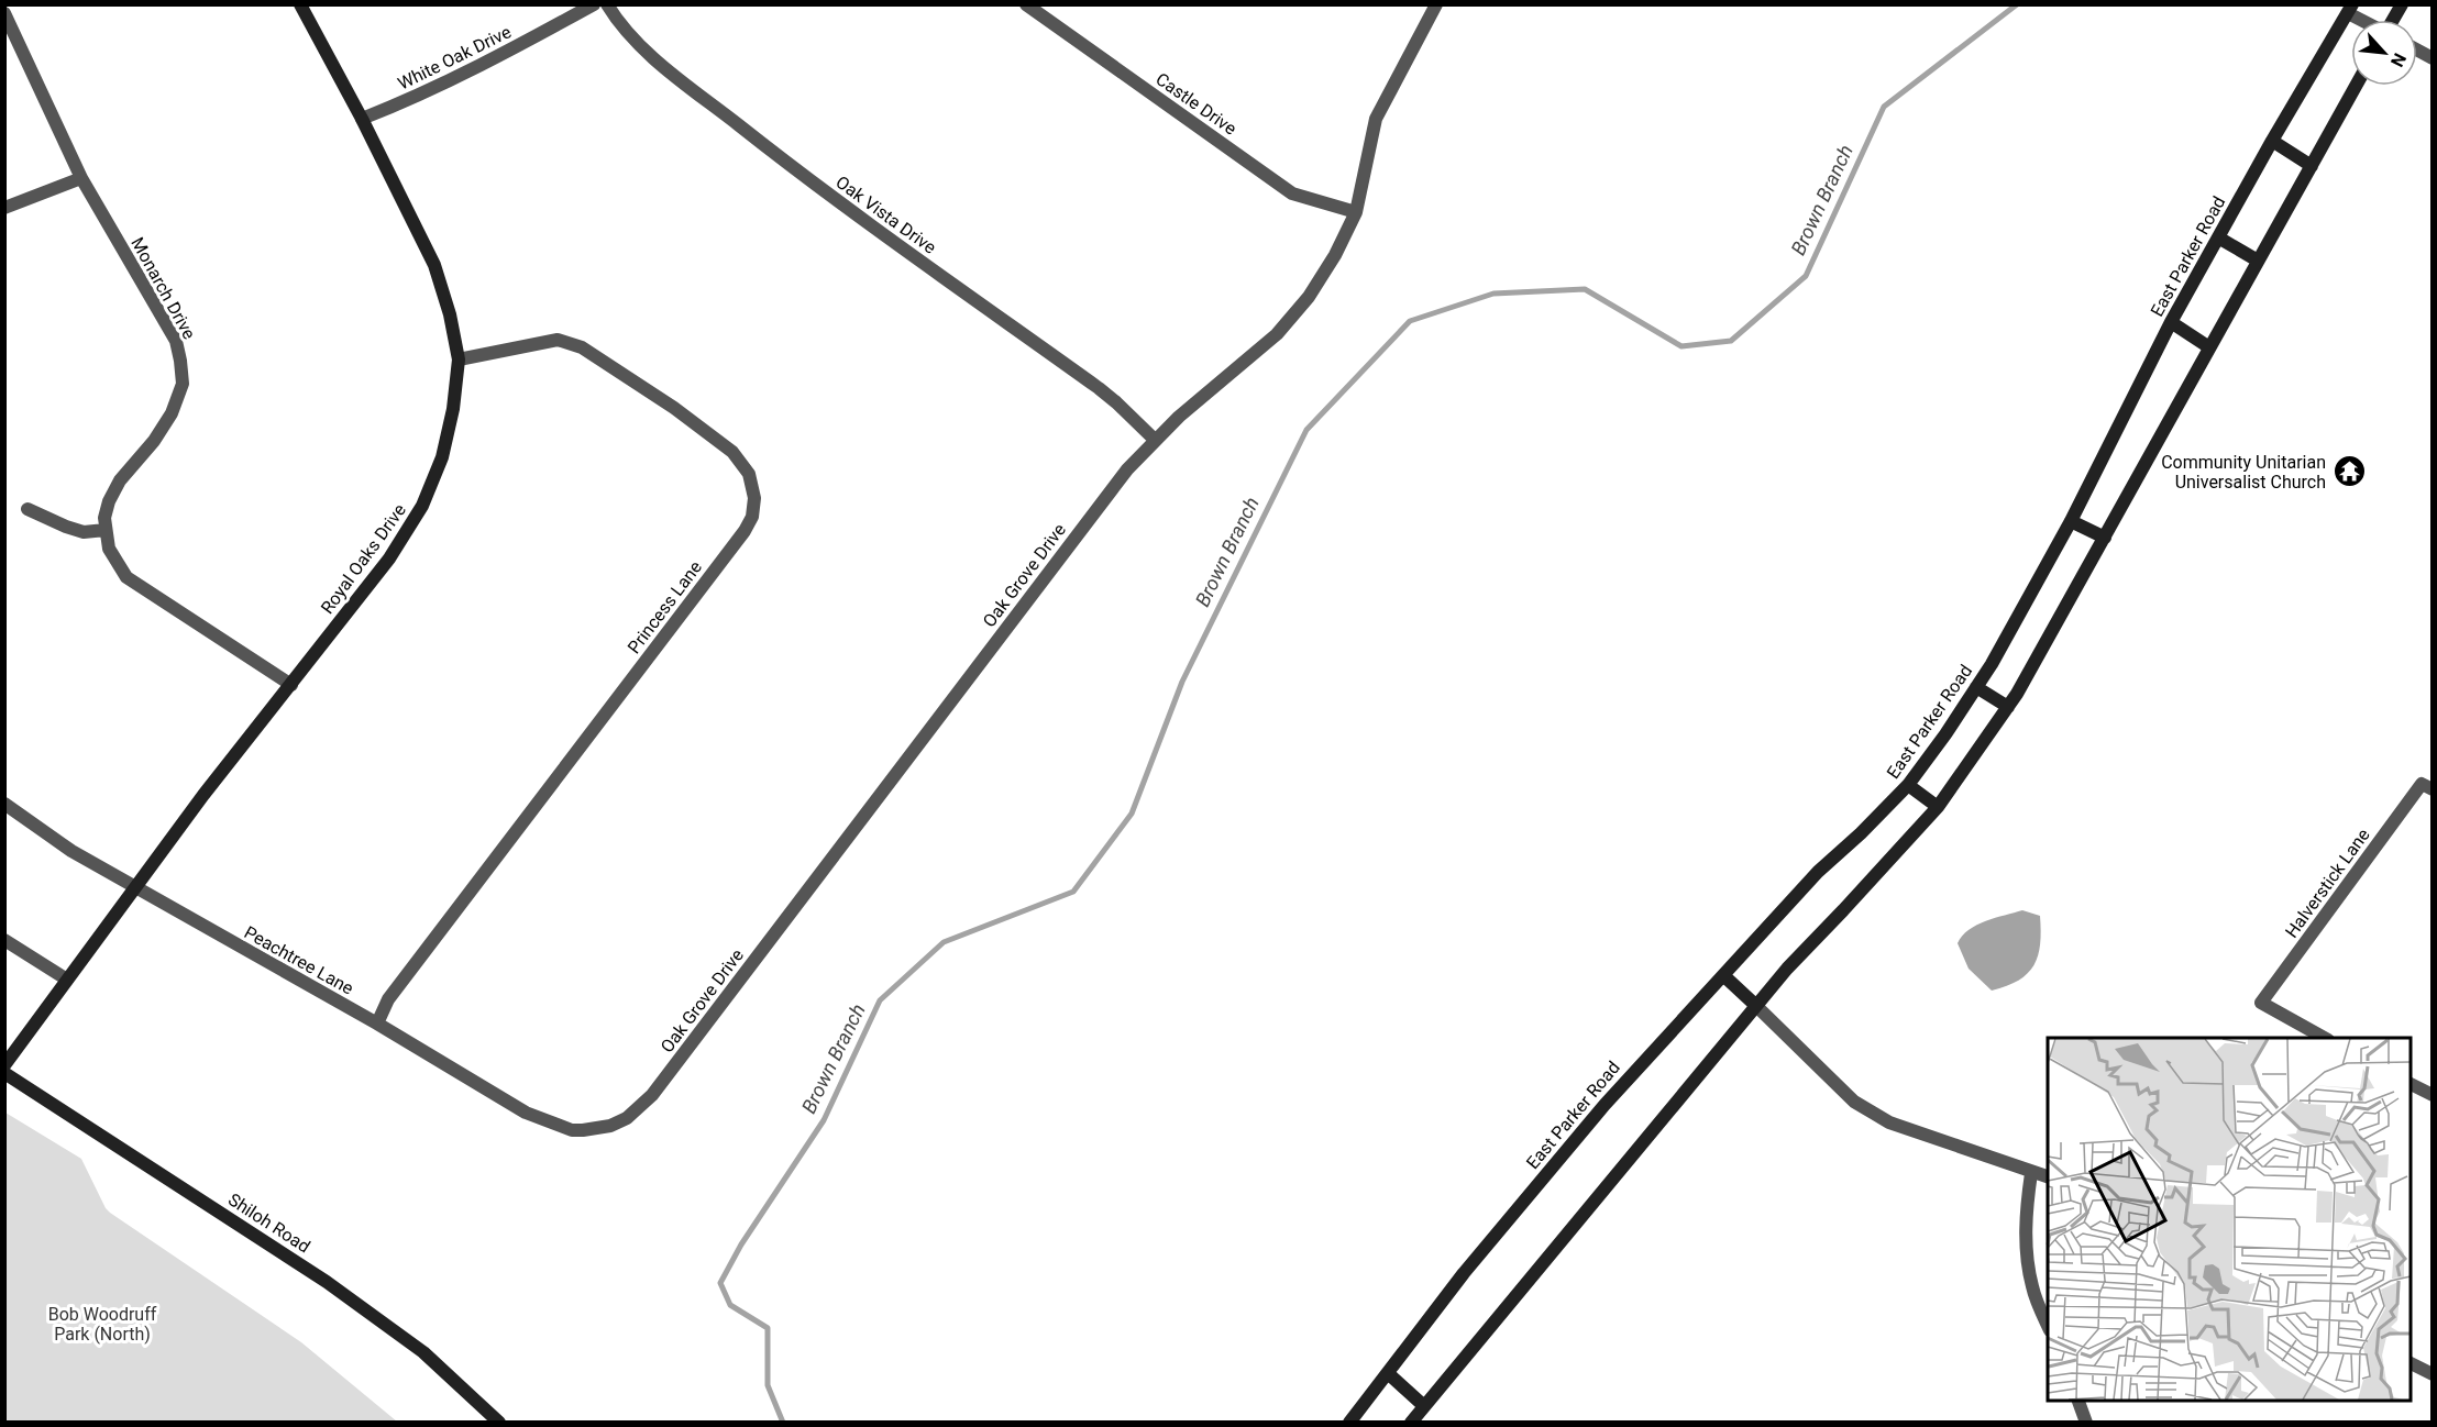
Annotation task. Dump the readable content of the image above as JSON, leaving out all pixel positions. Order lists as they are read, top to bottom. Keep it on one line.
{"streets":{"main road":["East Parker Road","Royal Oaks Drive","Shiloh Road"],"street":["White Oak Drive","Castle Drive","Oak Vista Drive","Monarch Drive","Oak Grove Drive","Princess Lane","Halverstick Lane","Peachtree Lane"]},"crossings":[["White Oak Drive","Royal Oaks Drive"],["Castle Drive","Oak Grove Drive"],["Oak Vista Drive","Oak Grove Drive"],["Royal Oaks Drive","Princess Lane"],["Royal Oaks Drive","Peachtree Lane"],["Oak Grove Drive","Peachtree Lane"],["Princess Lane","Peachtree Lane"]],"water":["Brown Branch"],"parks":["Bob Woodruff Park (North)"],"places":{"temple":["Community Unitarian Universalist Church"]},"north":"bottom right"}
